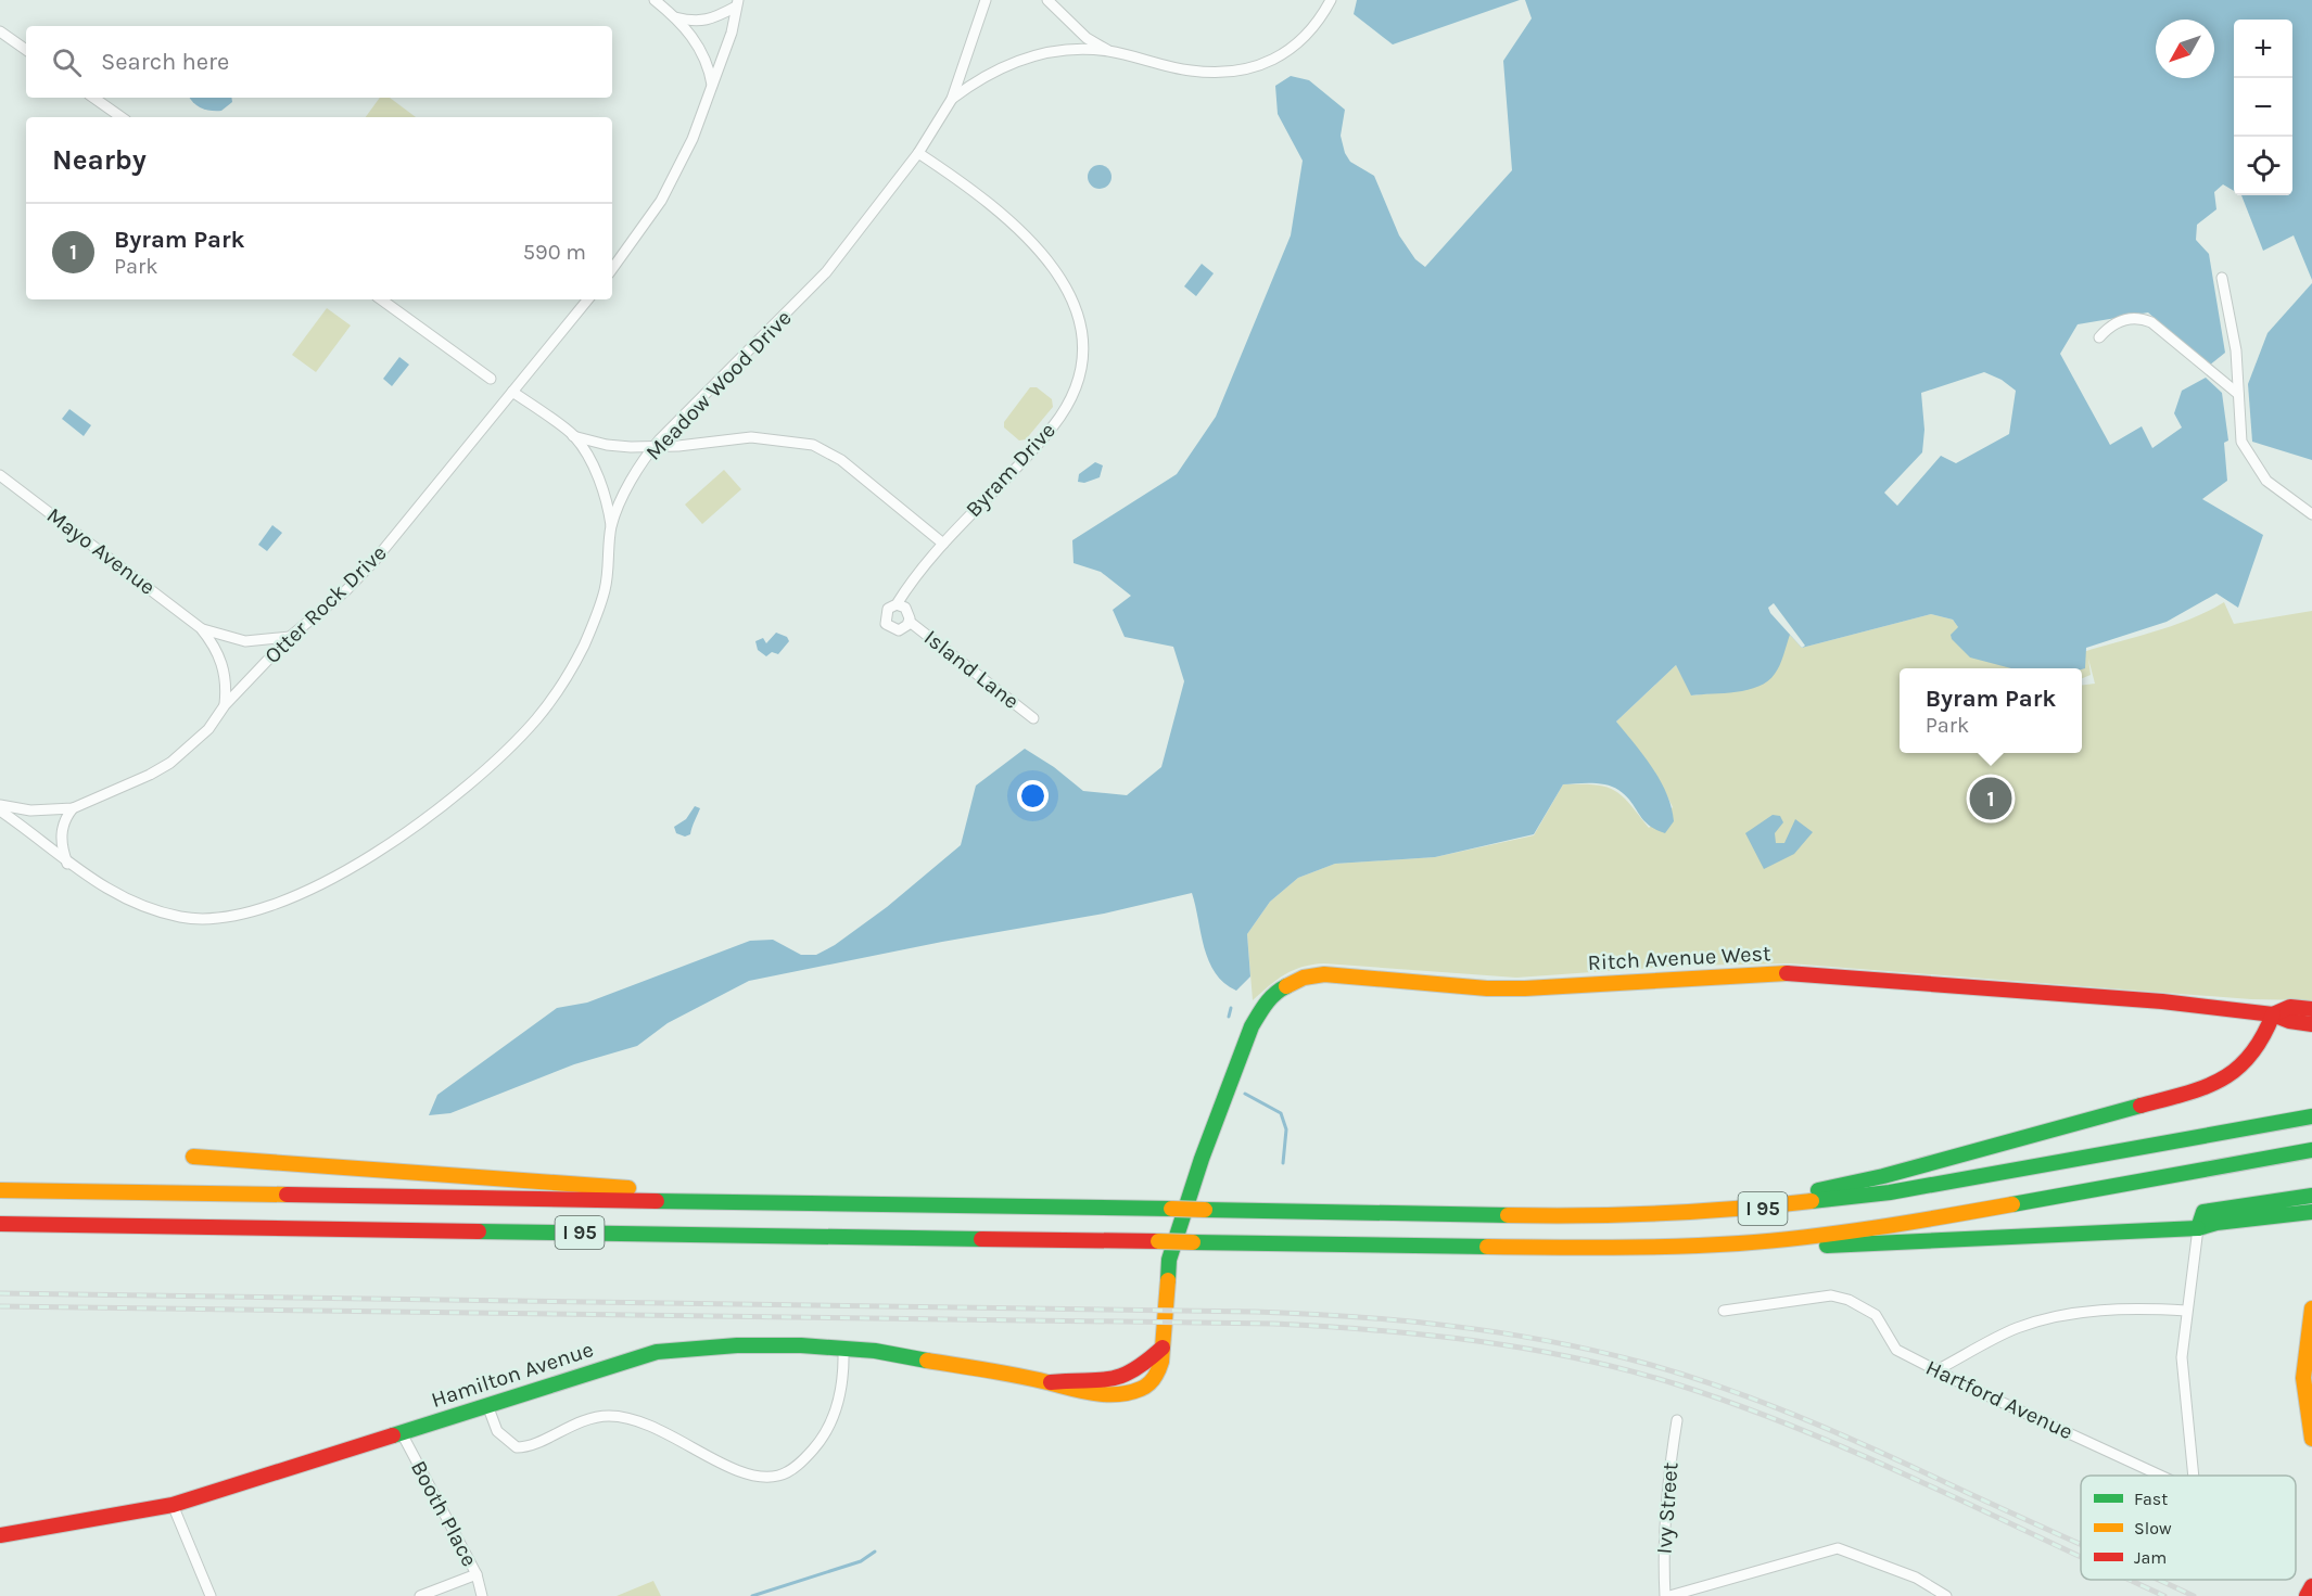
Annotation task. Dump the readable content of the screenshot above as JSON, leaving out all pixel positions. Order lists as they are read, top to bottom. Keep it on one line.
{"streets":{"main road":["Ritch Avenue West","I 95","Hamilton Avenue"],"street":["Meadow Wood Drive","Byram Drive","Mayo Avenue","Otter Rock Drive","Island Lane","Hartford Avenue","Ivy Street","Booth Place"]},"crossings":[["Meadow Wood Drive","Byram Drive"],["Byram Drive","Island Lane"],["Mayo Avenue","Otter Rock Drive"],["Ritch Avenue West","Hamilton Avenue"],["Hamilton Avenue","Booth Place"]],"legend":["Fast","Slow","Jam"],"north":"bottom left","page":{"map_buttons":["+","−"],"search":"Search here","heading":"Nearby","list":[{"mark":"1","name":"Byram Park","note":"Park","value":"590 m"}],"popup":["Byram Park","Park"],"pins":"1"}}
